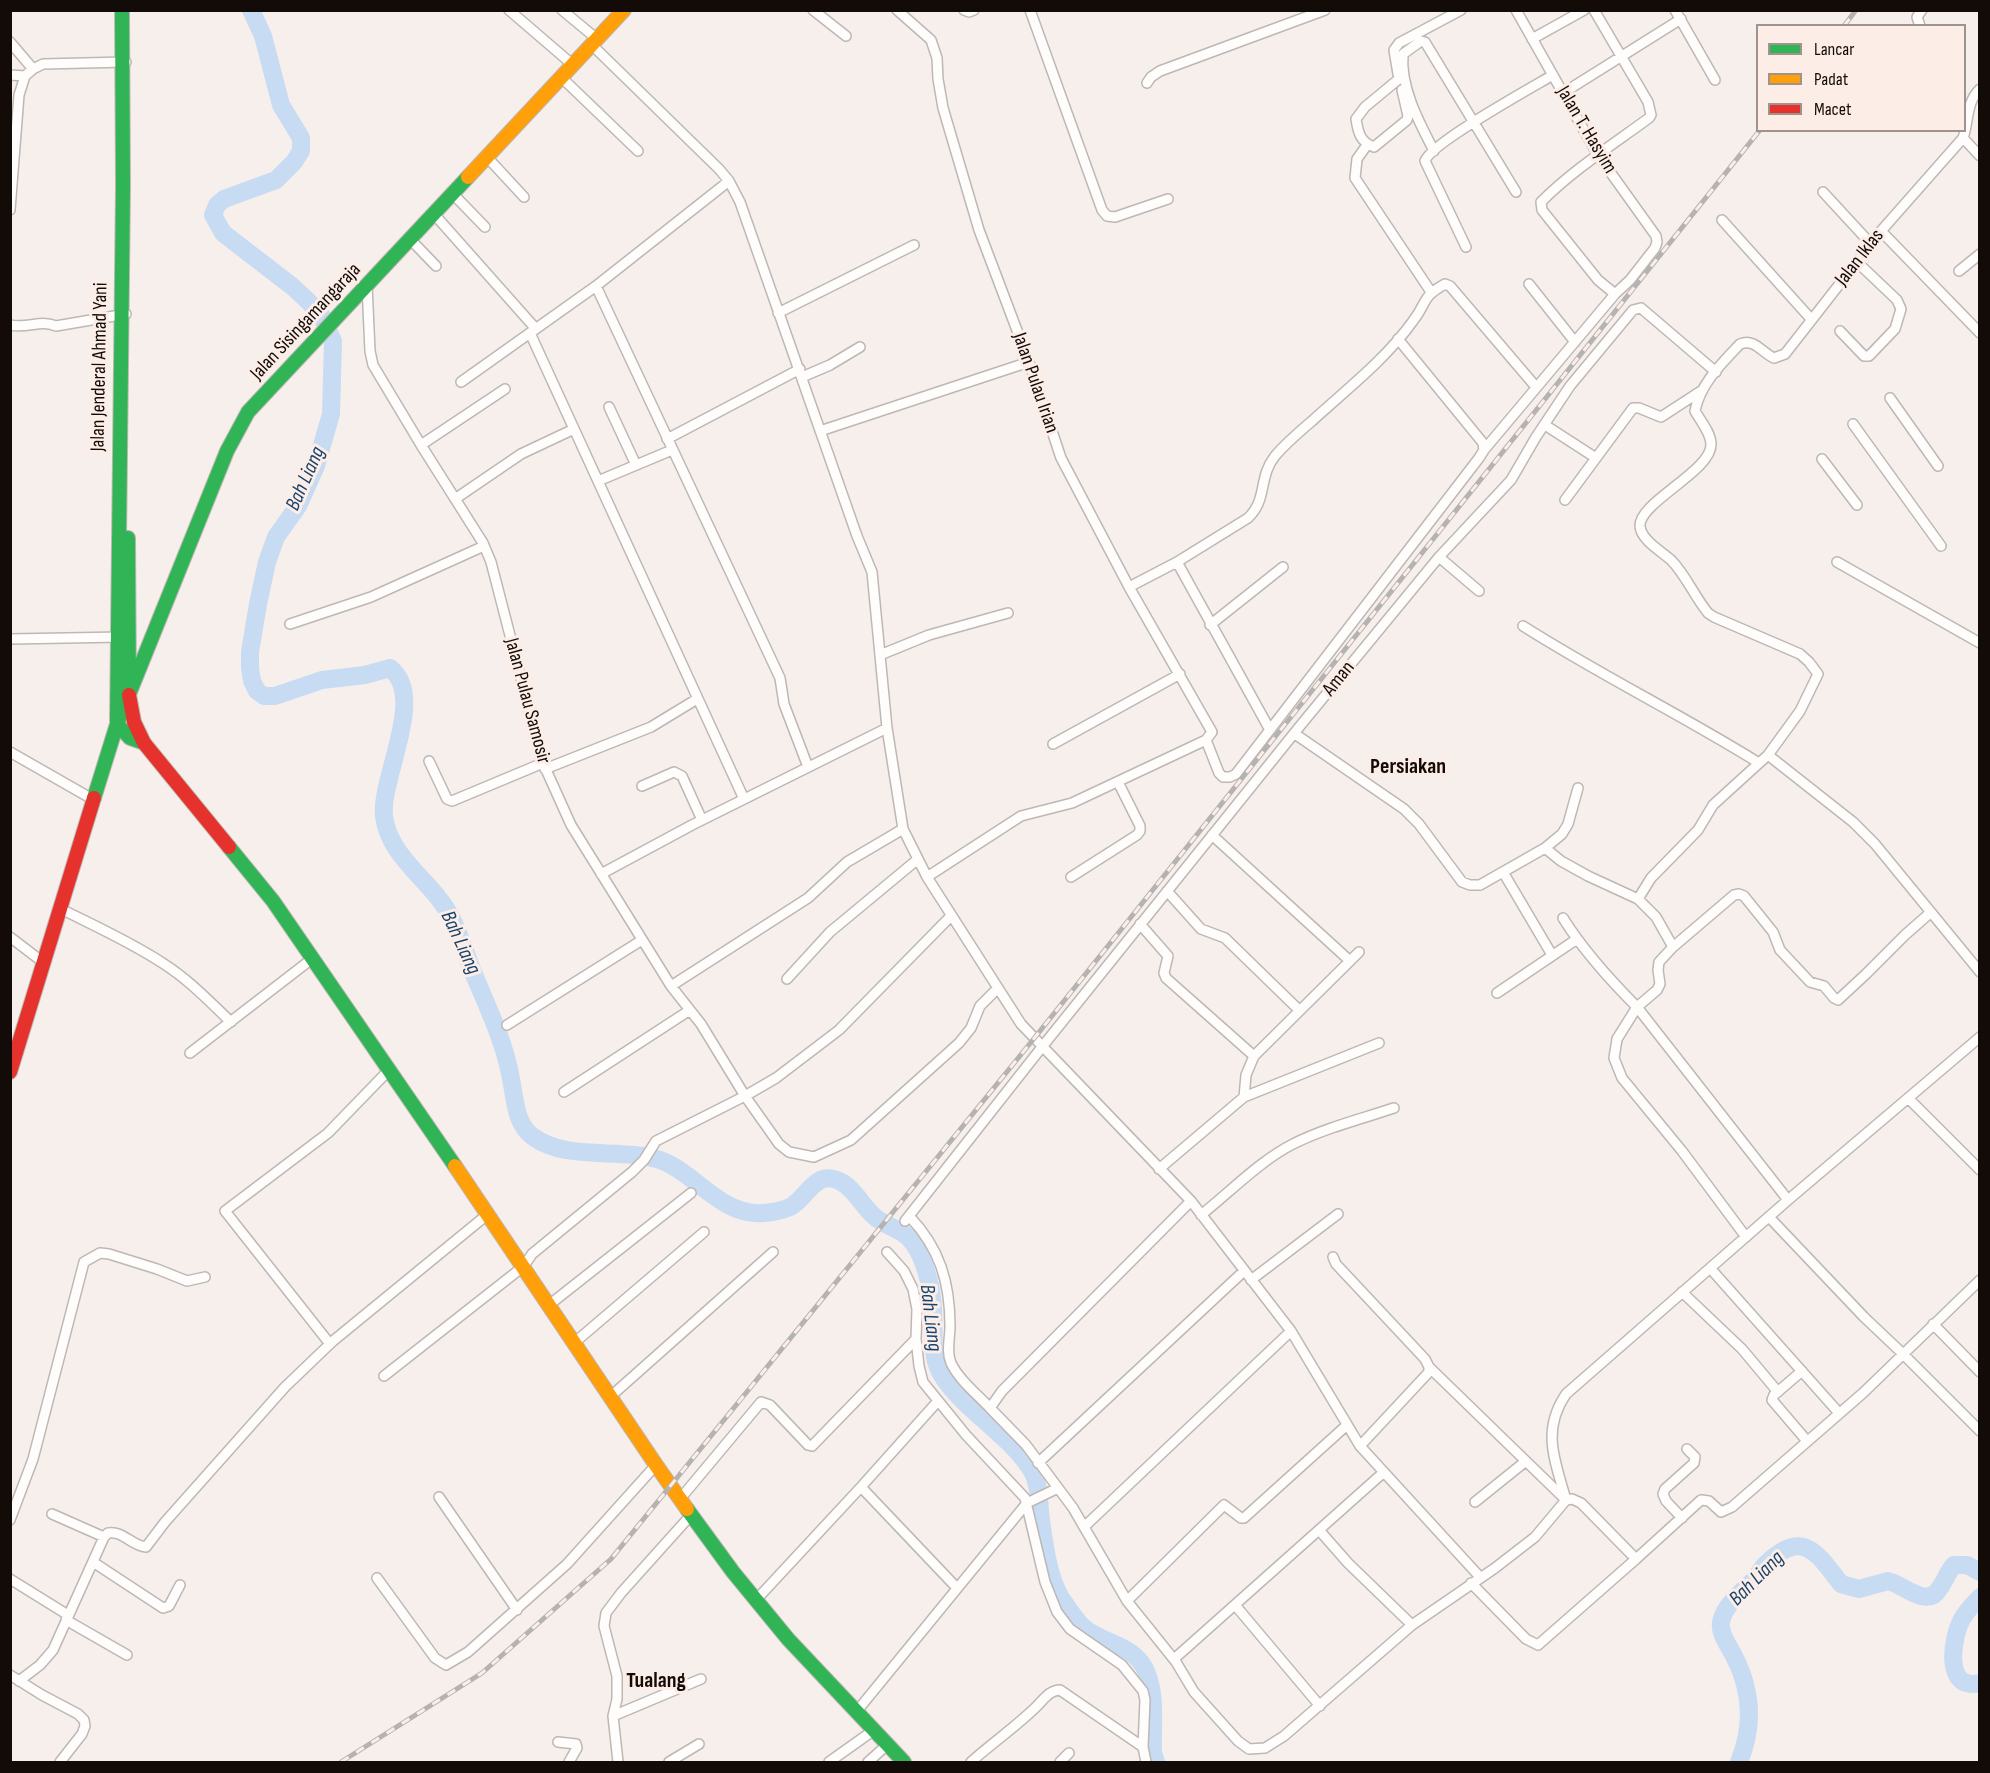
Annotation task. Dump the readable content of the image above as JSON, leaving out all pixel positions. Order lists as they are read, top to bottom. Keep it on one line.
{"streets":{"main road":["Jalan Sisingamangaraja","Jalan Jenderal Ahmad Yani"],"street":["Jalan T. Hasyim","Jalan Iklas","Jalan Pulau Irian","Aman","Jalan Pulau Samosir"]},"crossings":[["Jalan Iklas","Aman"],["Jalan Sisingamangaraja","Jalan Jenderal Ahmad Yani"],["Jalan Sisingamangaraja","Jalan Pulau Samosir"]],"districts":["Persiakan","Tualang"],"water":["Bah Liang"],"legend":["Lancar","Padat","Macet"]}
